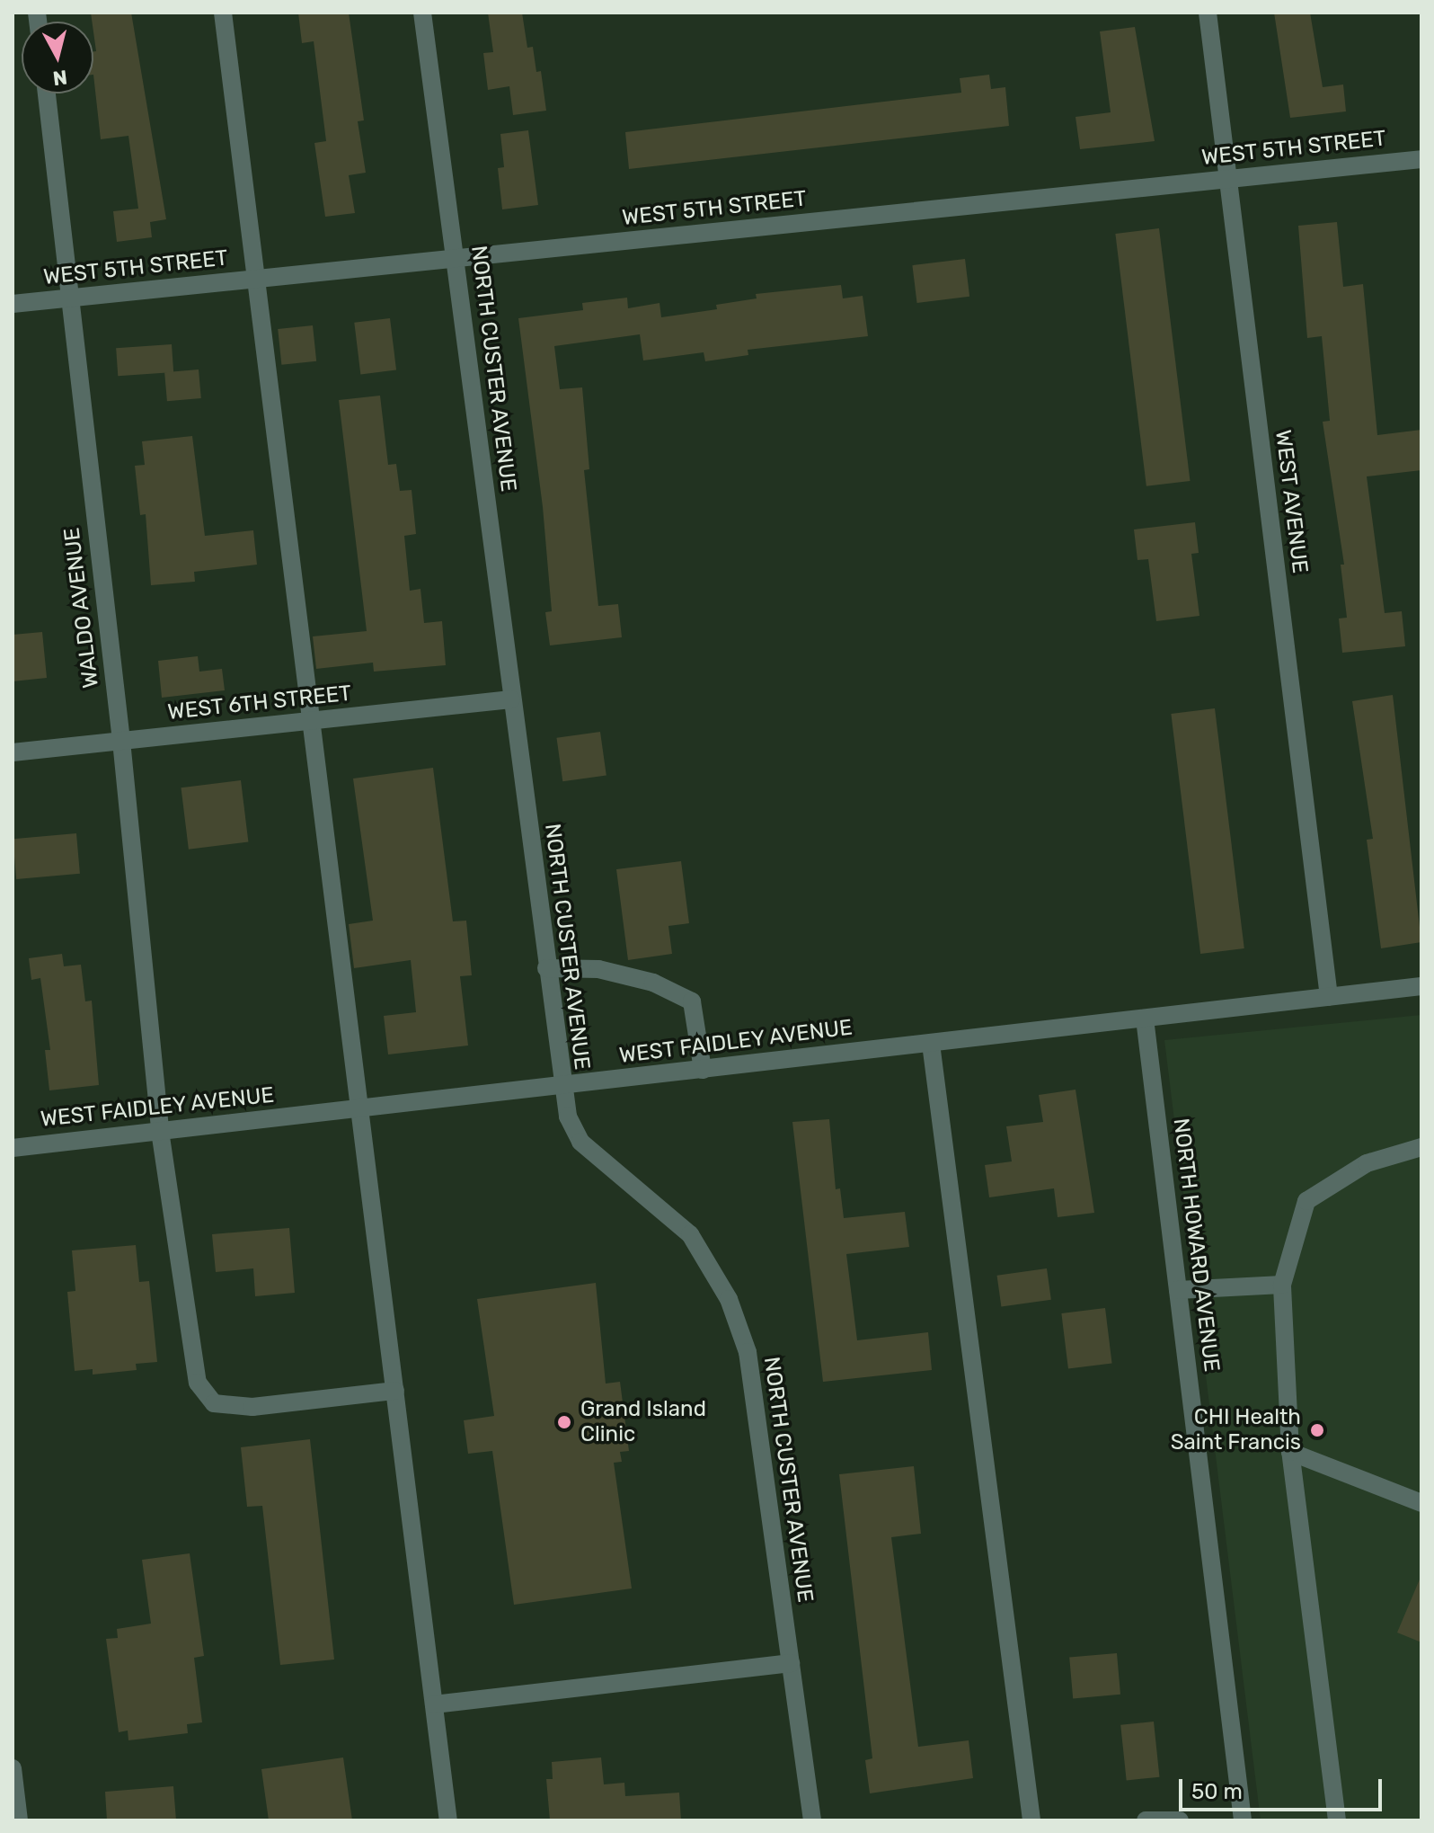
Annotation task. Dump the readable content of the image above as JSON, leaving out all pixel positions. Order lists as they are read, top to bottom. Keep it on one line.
{"streets":{"street":["WEST 5TH STREET","NORTH CUSTER AVENUE","WEST AVENUE","WALDO AVENUE","WEST 6TH STREET","WEST FAIDLEY AVENUE","NORTH HOWARD AVENUE"]},"crossings":[["WEST 5TH STREET","NORTH CUSTER AVENUE"],["WEST 5TH STREET","WEST AVENUE"],["WEST 5TH STREET","WALDO AVENUE"],["NORTH CUSTER AVENUE","WEST 6TH STREET"],["NORTH CUSTER AVENUE","WEST FAIDLEY AVENUE"],["WEST AVENUE","WEST FAIDLEY AVENUE"],["WALDO AVENUE","WEST 6TH STREET"],["WALDO AVENUE","WEST FAIDLEY AVENUE"],["WEST FAIDLEY AVENUE","NORTH HOWARD AVENUE"]],"places":["Grand Island Clinic","CHI Health Saint Francis"],"scale_bar":"50 m","north":"bottom"}
